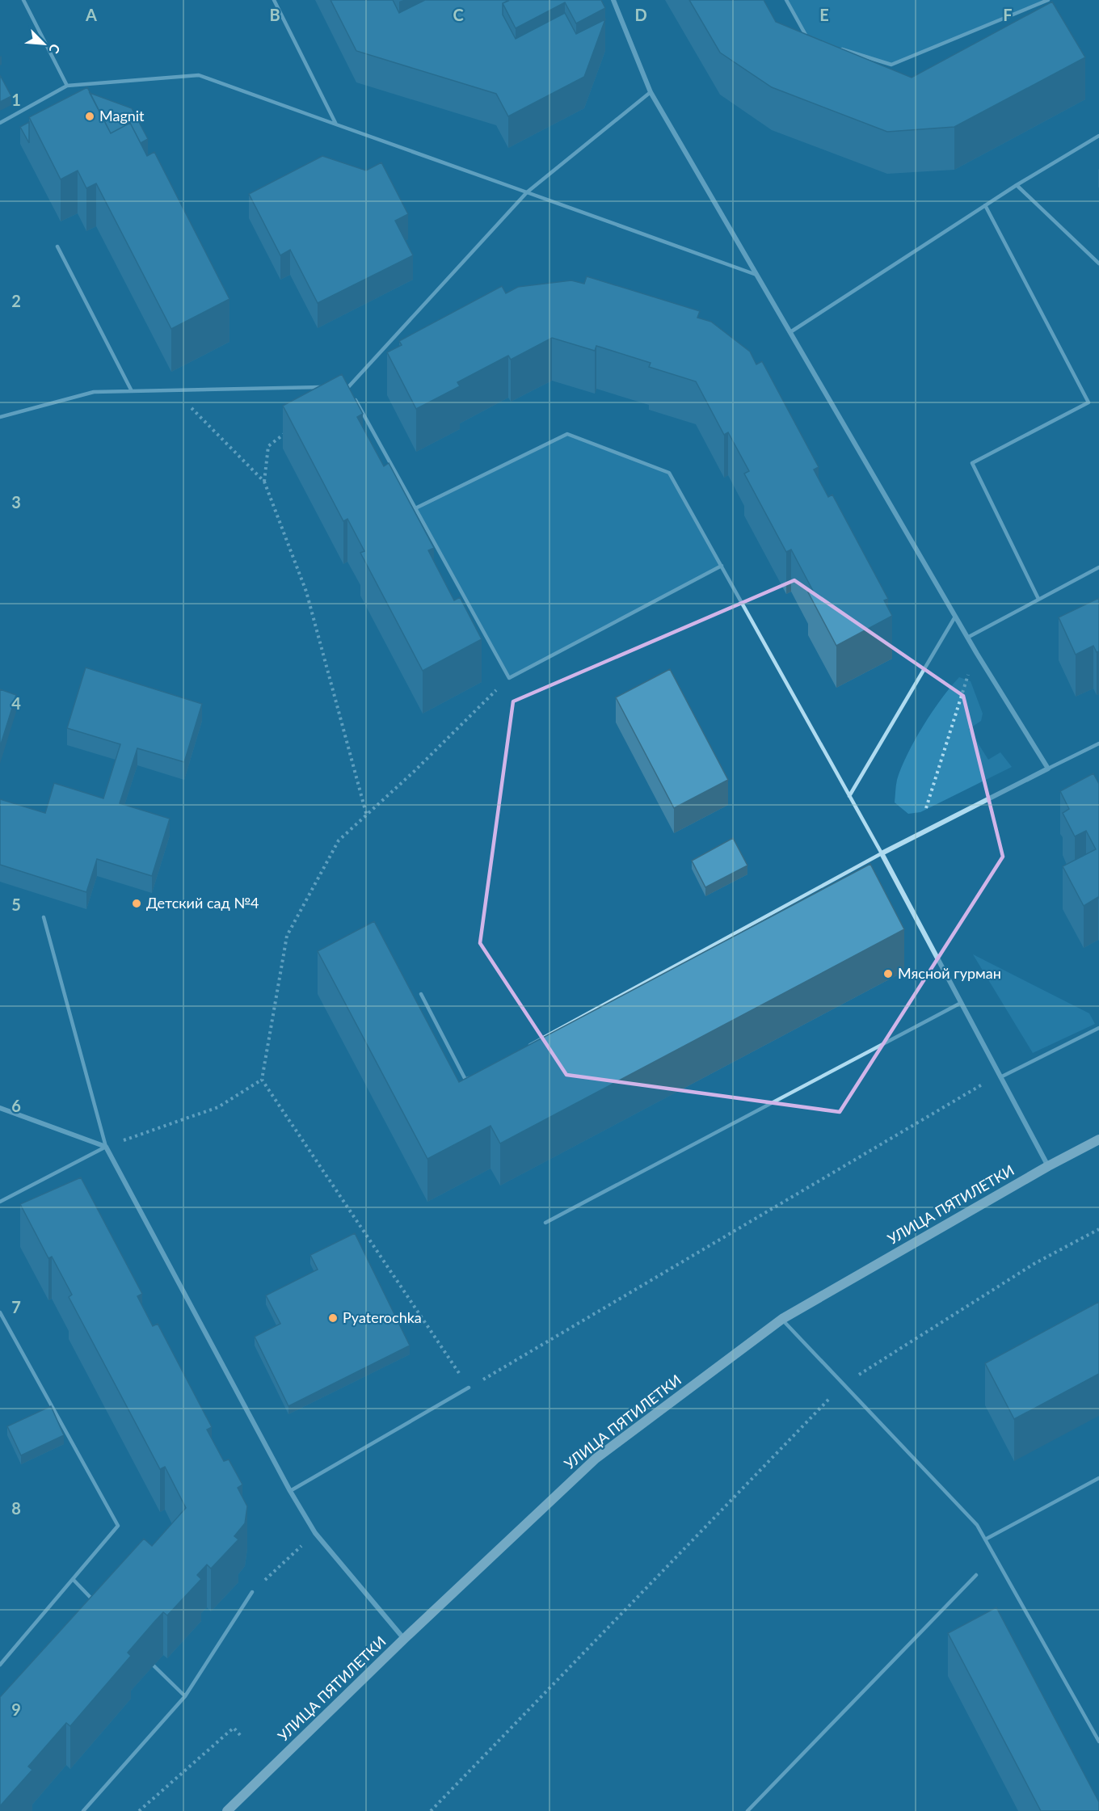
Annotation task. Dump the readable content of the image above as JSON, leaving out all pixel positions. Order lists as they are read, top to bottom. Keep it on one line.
{"streets":{"main road":["УЛИЦА ПЯТИЛЕТКИ"]},"places":["Magnit","Детский сад №4","Мясной гурман","Pyaterochka"],"north":"bottom right","grid":{"columns":["A","B","C","D","E","F"],"rows":["1","2","3","4","5","6","7","8","9"]}}
